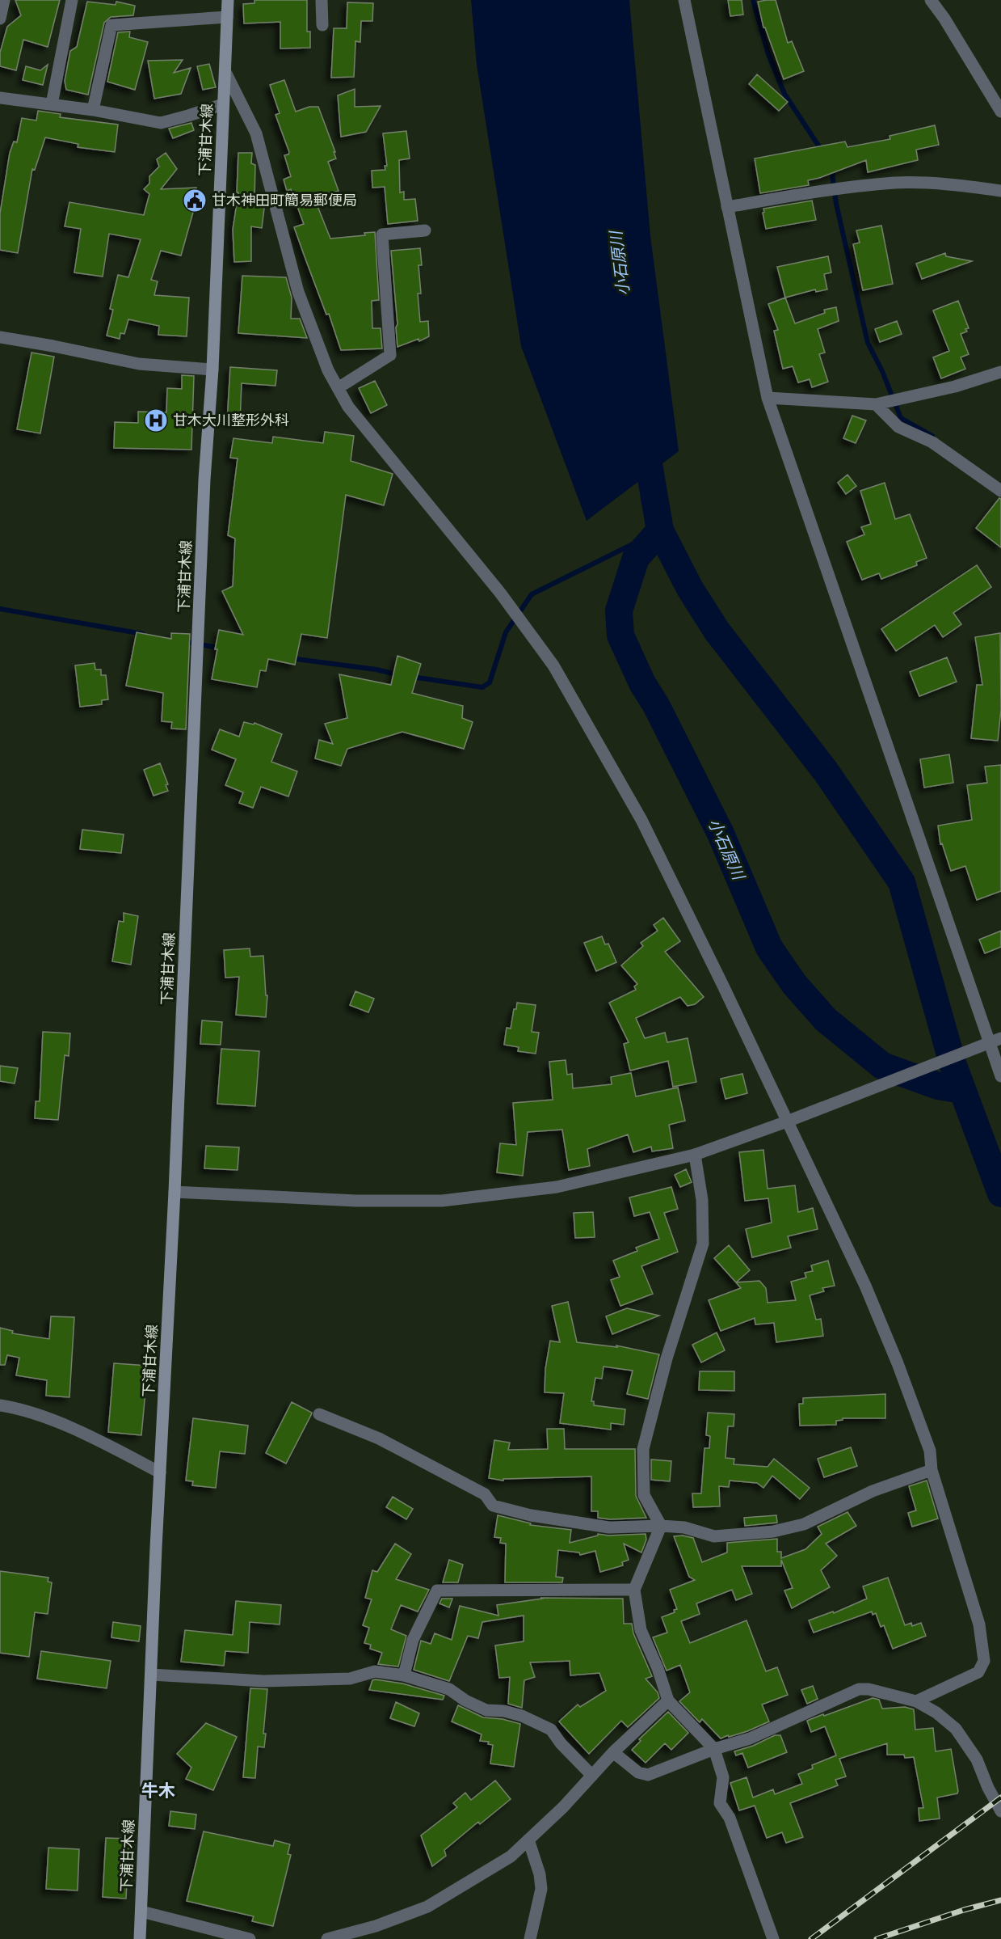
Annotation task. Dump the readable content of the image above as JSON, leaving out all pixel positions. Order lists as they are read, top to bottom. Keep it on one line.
{"streets":{"main road":["下浦甘木線"]},"districts":["牛木"],"water":["小石原川"],"places":{"public building":["甘木神田町簡易郵便局"],"hospital":["甘木大川整形外科"]}}
